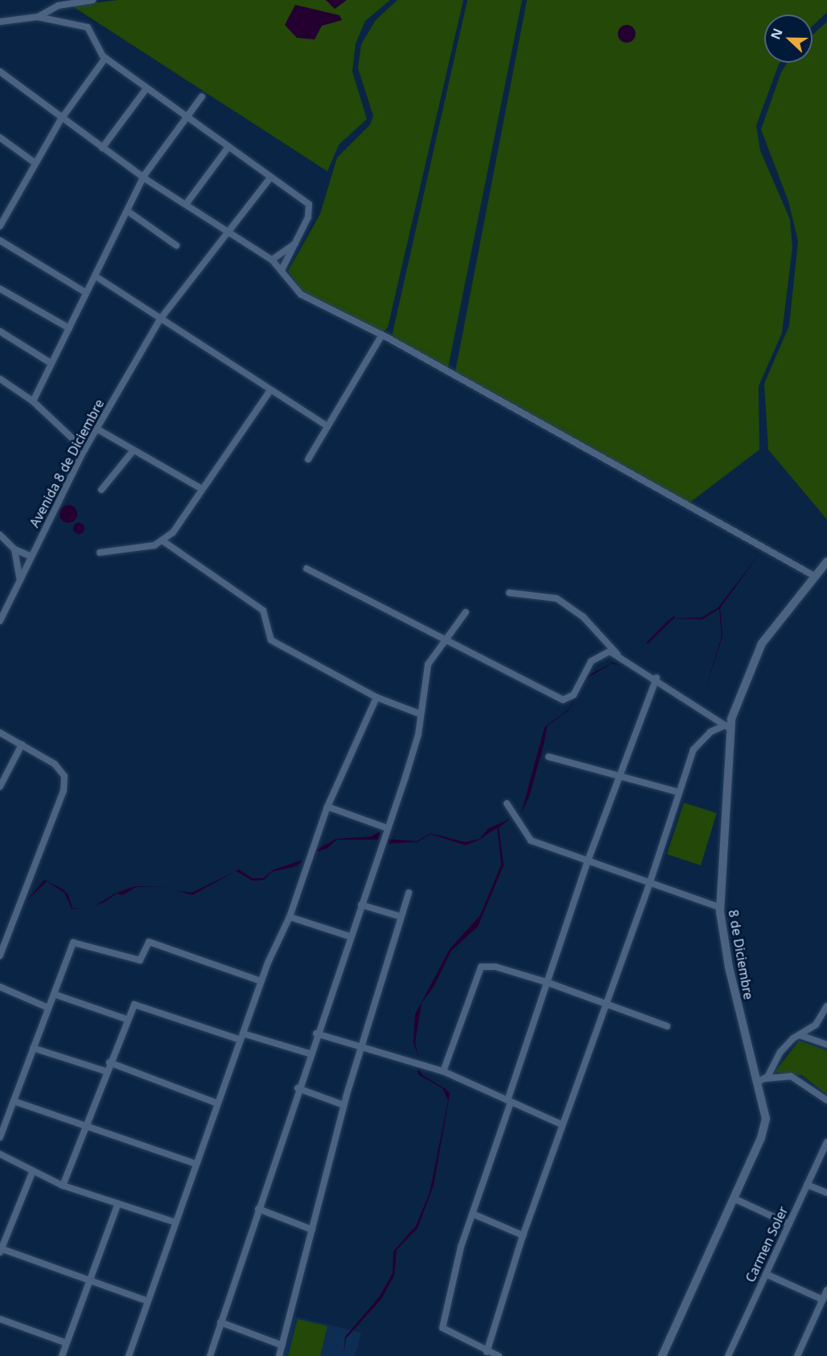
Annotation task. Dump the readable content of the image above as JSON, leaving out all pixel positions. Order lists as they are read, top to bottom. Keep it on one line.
{"streets":{"street":["Avenida 8 de Diciembre","8 de Diciembre","Carmen Soler"]},"north":"left"}
